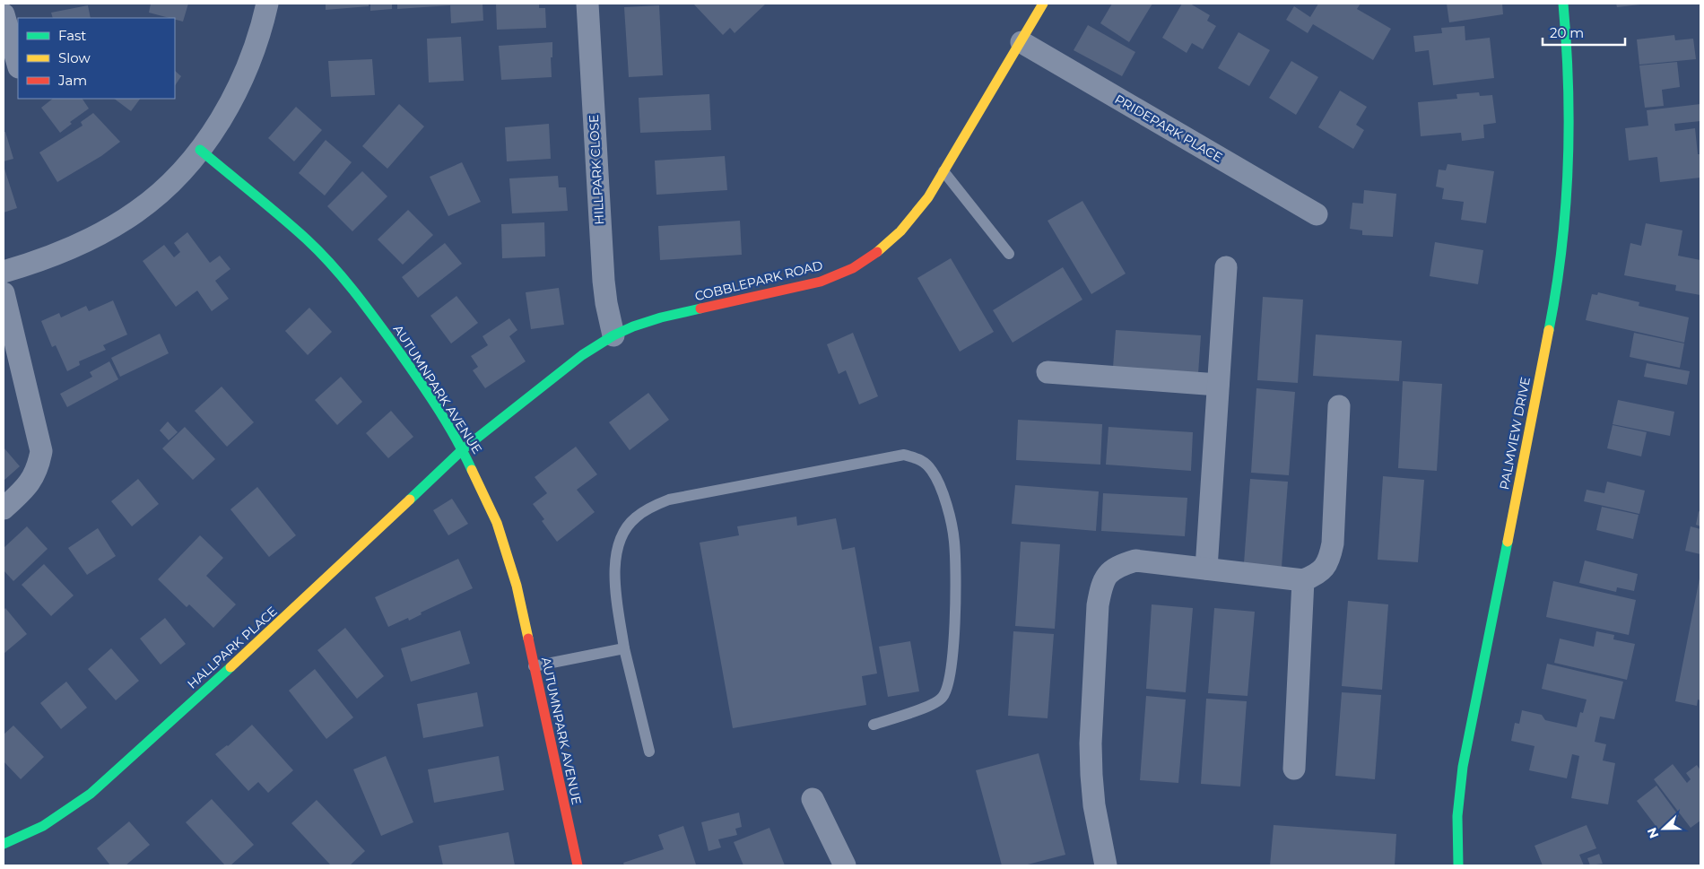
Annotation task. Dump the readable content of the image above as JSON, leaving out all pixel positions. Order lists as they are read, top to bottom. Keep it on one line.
{"streets":{"street":["PRIDEPARK PLACE","HILLPARK CLOSE","COBBLEPARK ROAD","AUTUMNPARK AVENUE","PALMVIEW DRIVE","HALLPARK PLACE"]},"crossings":[["PRIDEPARK PLACE","COBBLEPARK ROAD"],["HILLPARK CLOSE","COBBLEPARK ROAD"],["COBBLEPARK ROAD","AUTUMNPARK AVENUE"],["COBBLEPARK ROAD","HALLPARK PLACE"],["AUTUMNPARK AVENUE","HALLPARK PLACE"]],"legend":["Fast","Slow","Jam"],"scale_bar":"20 m","north":"left"}
